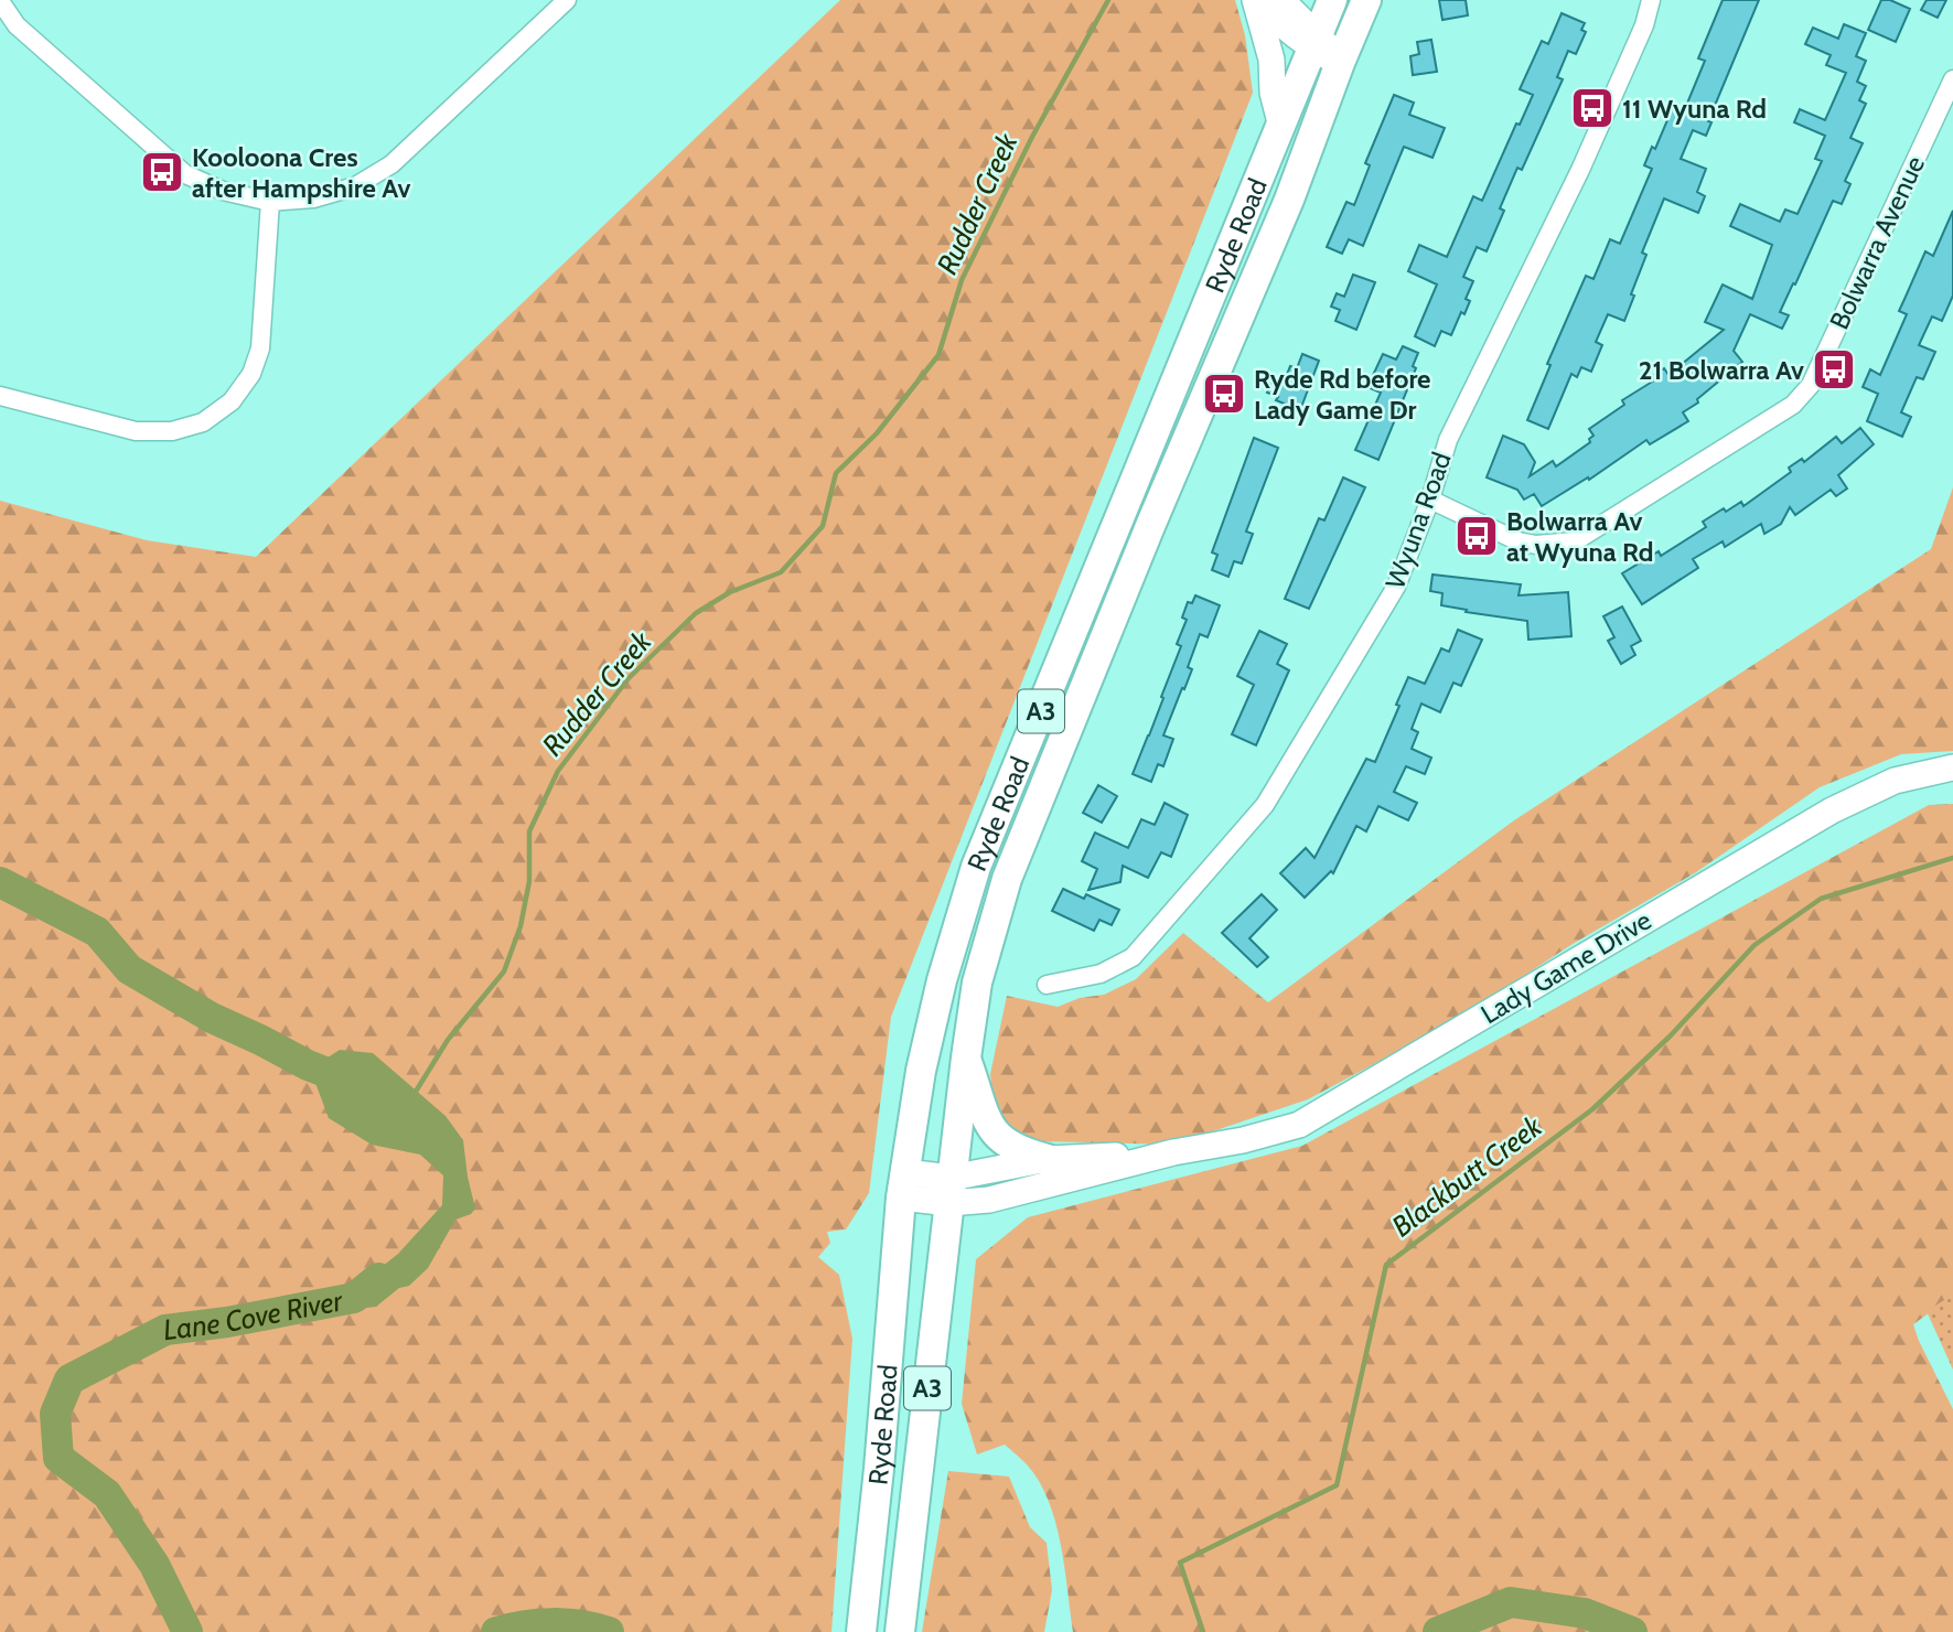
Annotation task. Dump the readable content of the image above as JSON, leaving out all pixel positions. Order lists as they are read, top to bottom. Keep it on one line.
{"streets":{"highway":["Ryde Road","A3"],"main road":["Lady Game Drive"],"street":["Bolwarra Avenue","Wyuna Road"]},"crossings":[["Ryde Road","Lady Game Drive"],["Bolwarra Avenue","Wyuna Road"]],"water":["Rudder Creek","Blackbutt Creek","Lane Cove River"],"places":{"bus stop":["11 Wyuna Rd","Kooloona Cres after Hampshire Av","21 Bolwarra Av","Ryde Rd before Lady Game Dr","Bolwarra Av at Wyuna Rd"]}}
